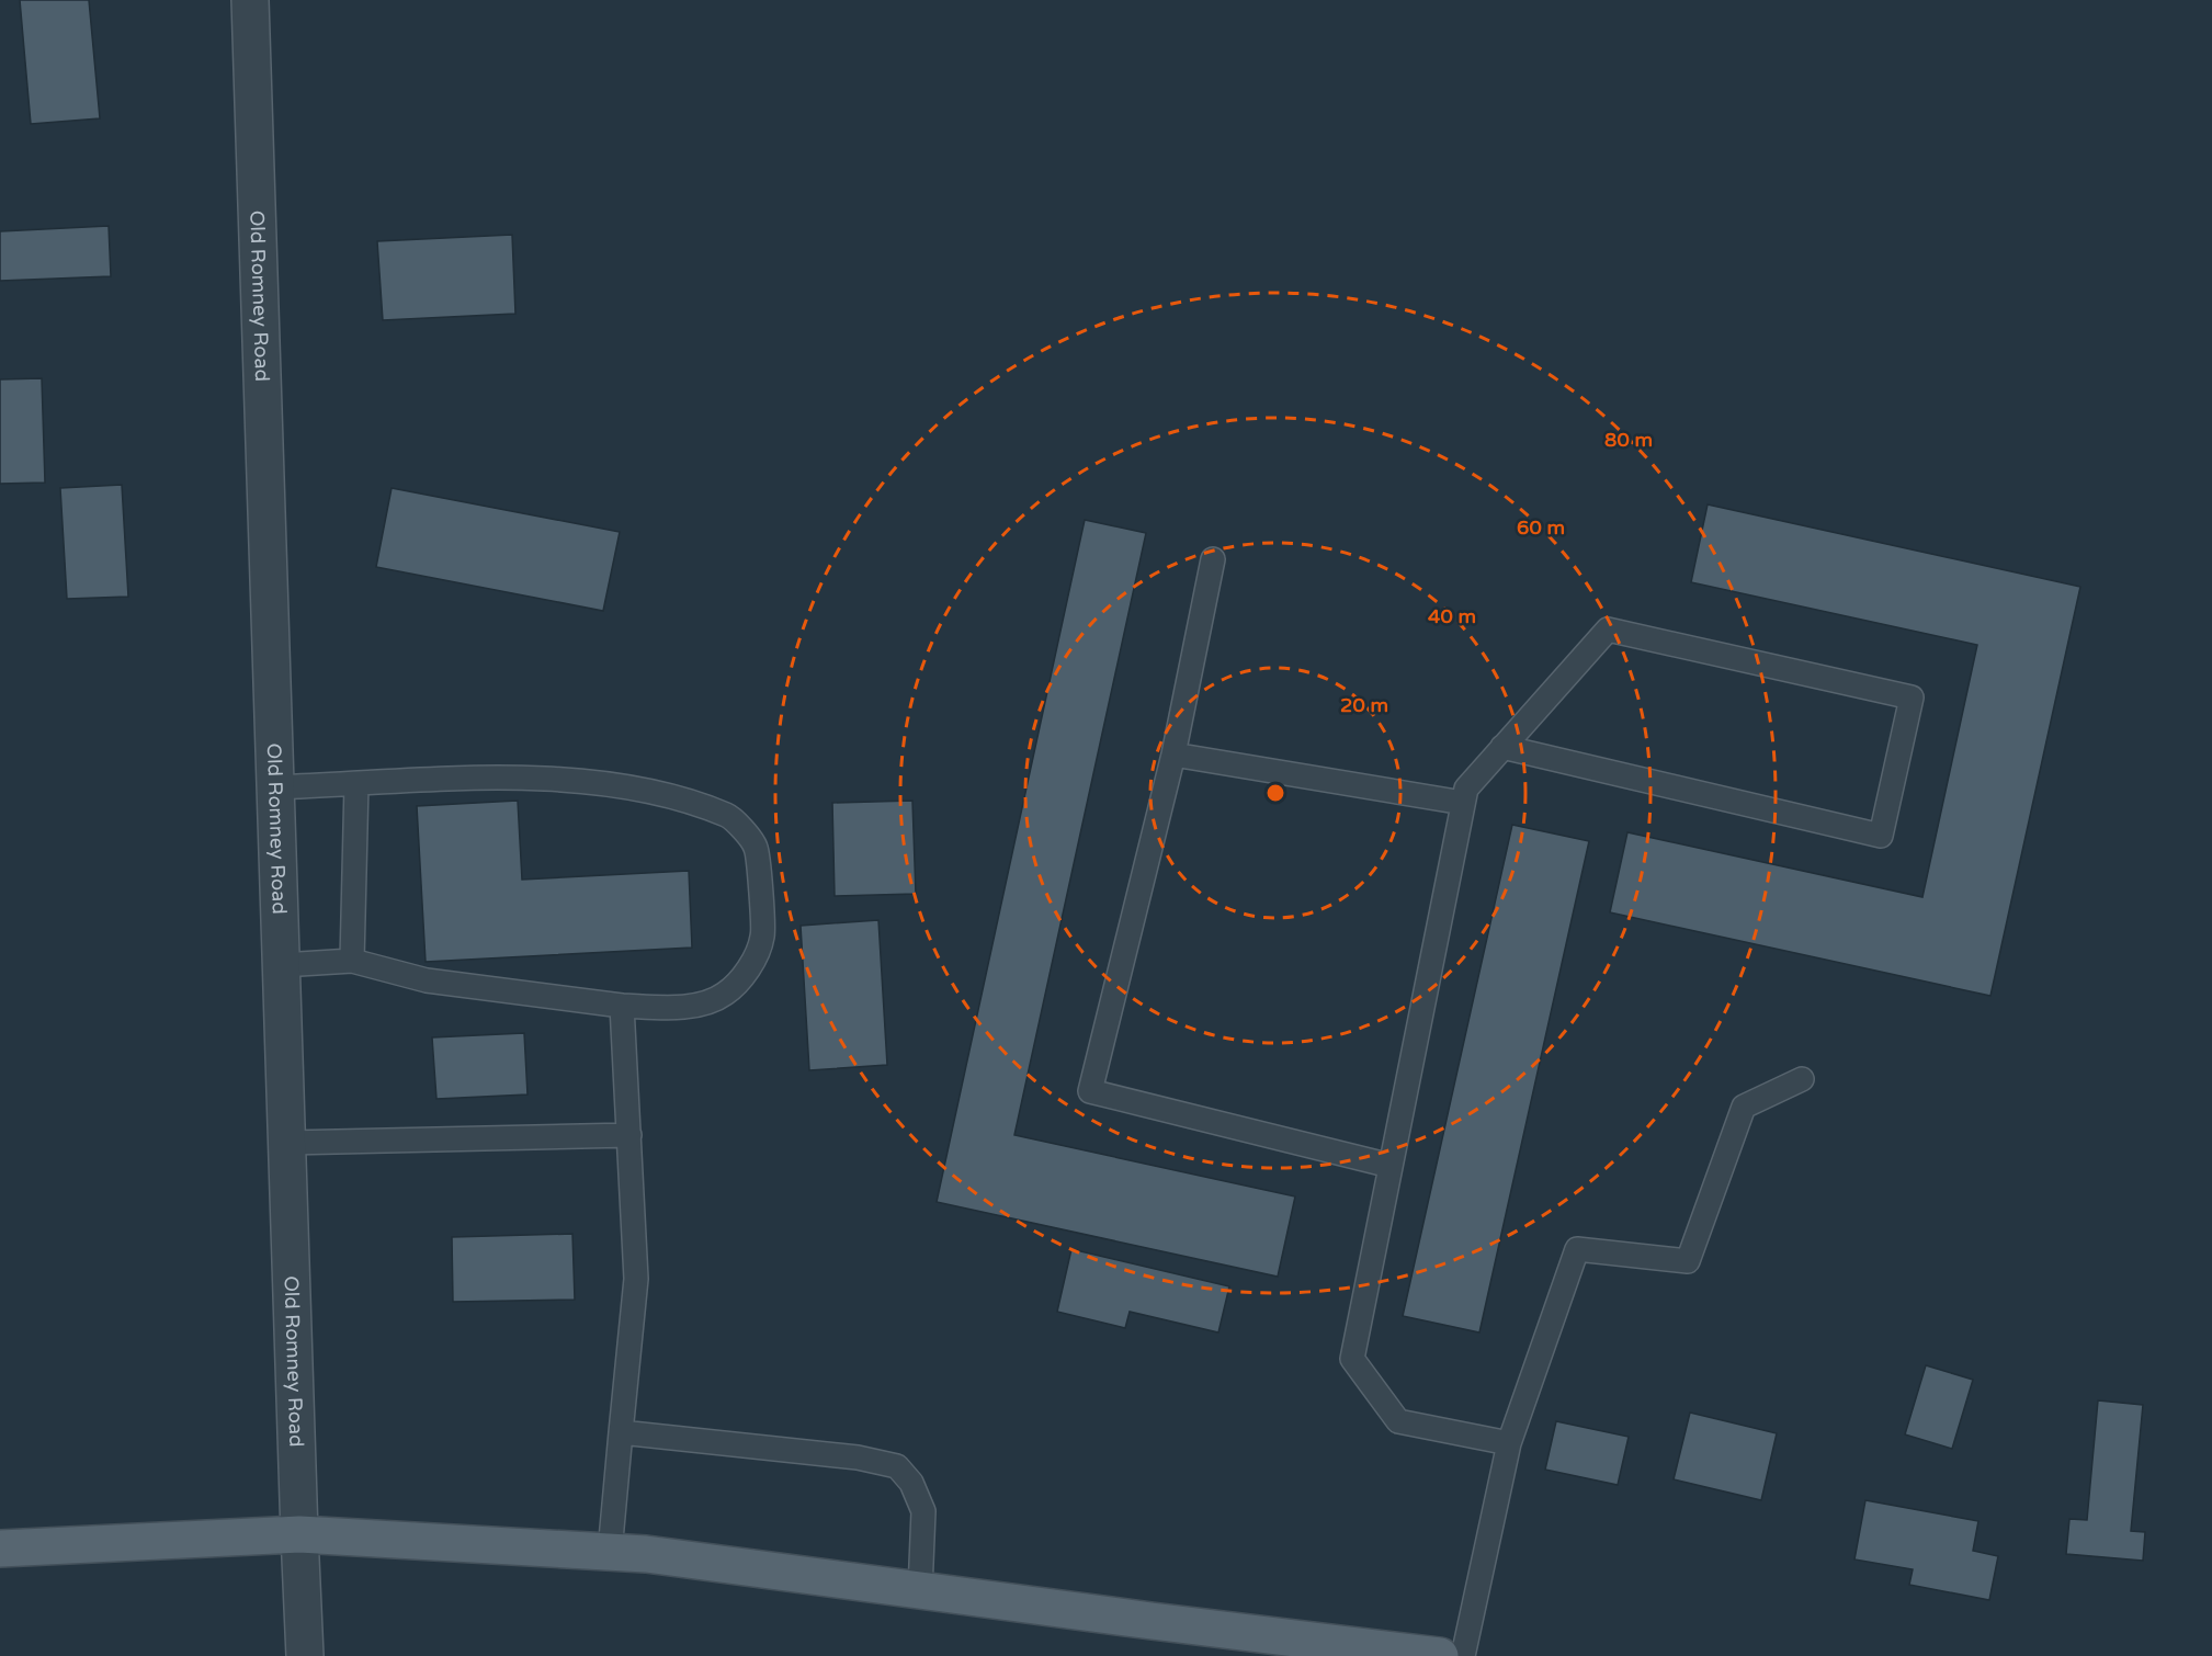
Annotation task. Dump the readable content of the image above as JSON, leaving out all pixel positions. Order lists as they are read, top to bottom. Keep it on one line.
{"streets":{"street":["Old Romney Road"]},"rings":["80 m","60 m","40 m","20 m"]}
